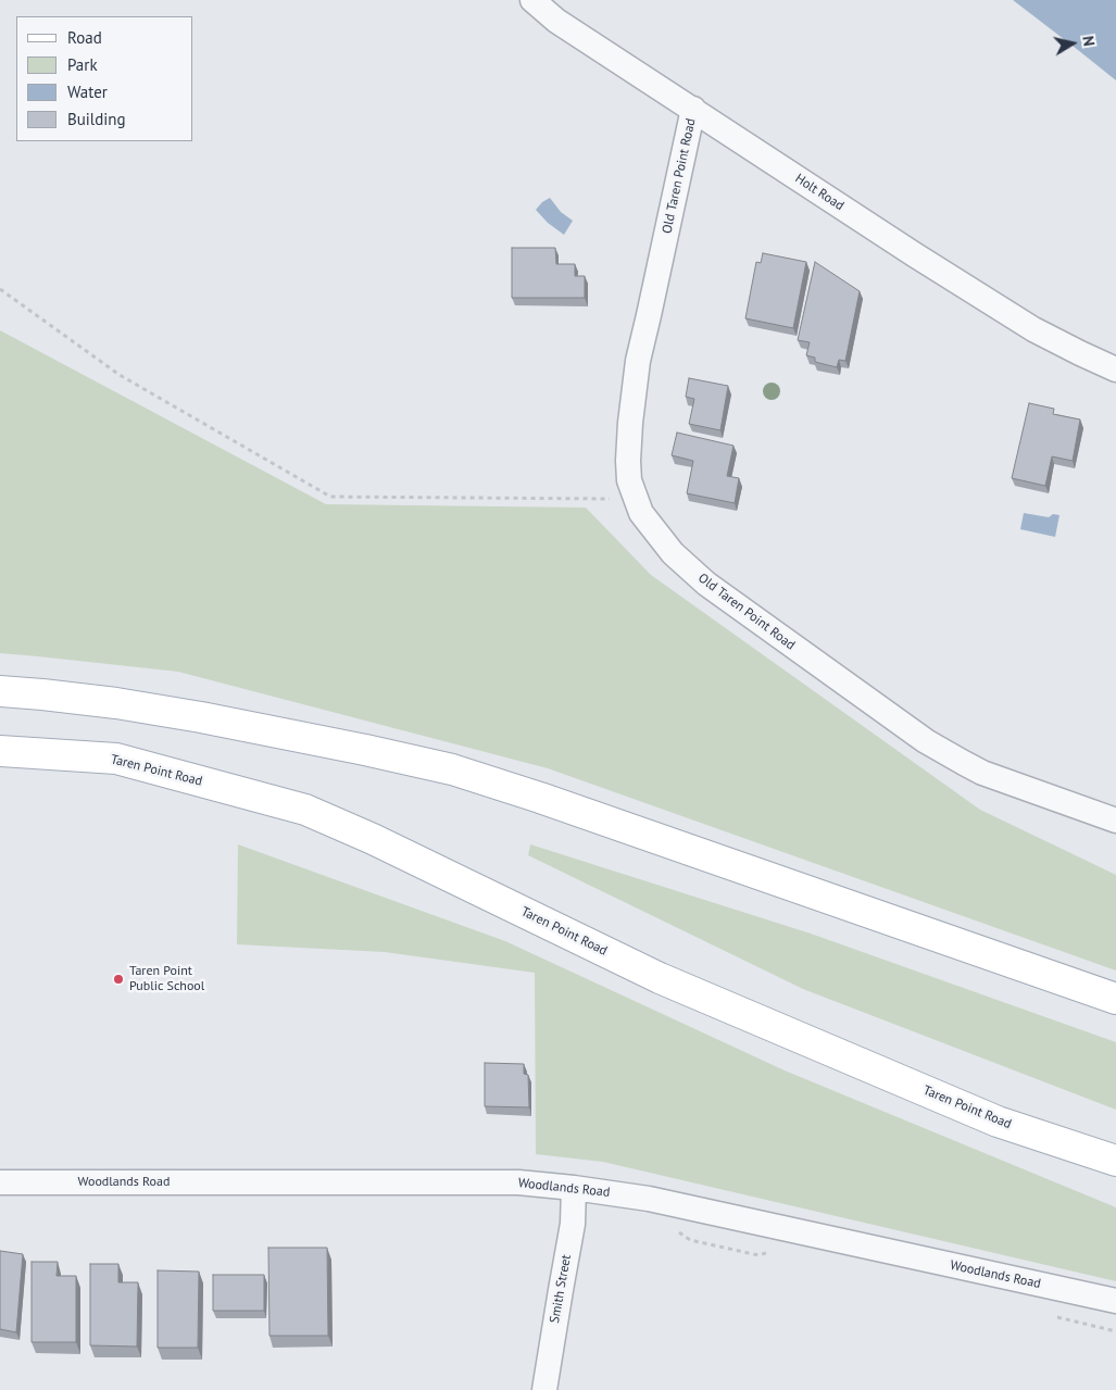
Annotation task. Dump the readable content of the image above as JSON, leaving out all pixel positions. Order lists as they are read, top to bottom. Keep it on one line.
{"streets":{"main road":["Taren Point Road"],"street":["Old Taren Point Road","Holt Road","Woodlands Road","Smith Street"]},"crossings":[["Old Taren Point Road","Holt Road"],["Woodlands Road","Smith Street"]],"places":["Taren Point Public School"],"legend":["Road","Park","Water","Building"],"north":"right"}
